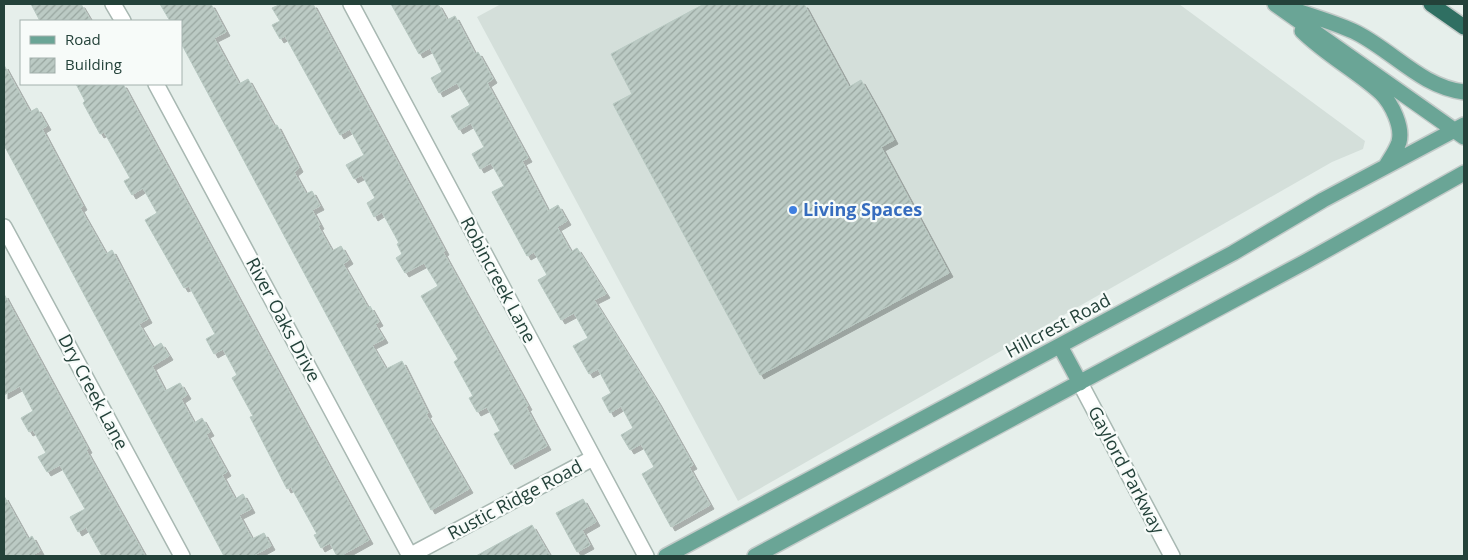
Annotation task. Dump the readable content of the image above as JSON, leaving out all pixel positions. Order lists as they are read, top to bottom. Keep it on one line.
{"streets":{"main road":["Hillcrest Road"],"street":["Robincreek Lane","River Oaks Drive","Dry Creek Lane","Gaylord Parkway","Rustic Ridge Road"]},"crossings":[["Robincreek Lane","Rustic Ridge Road"],["River Oaks Drive","Rustic Ridge Road"]],"places":["Living Spaces"],"legend":["Road","Building"]}
